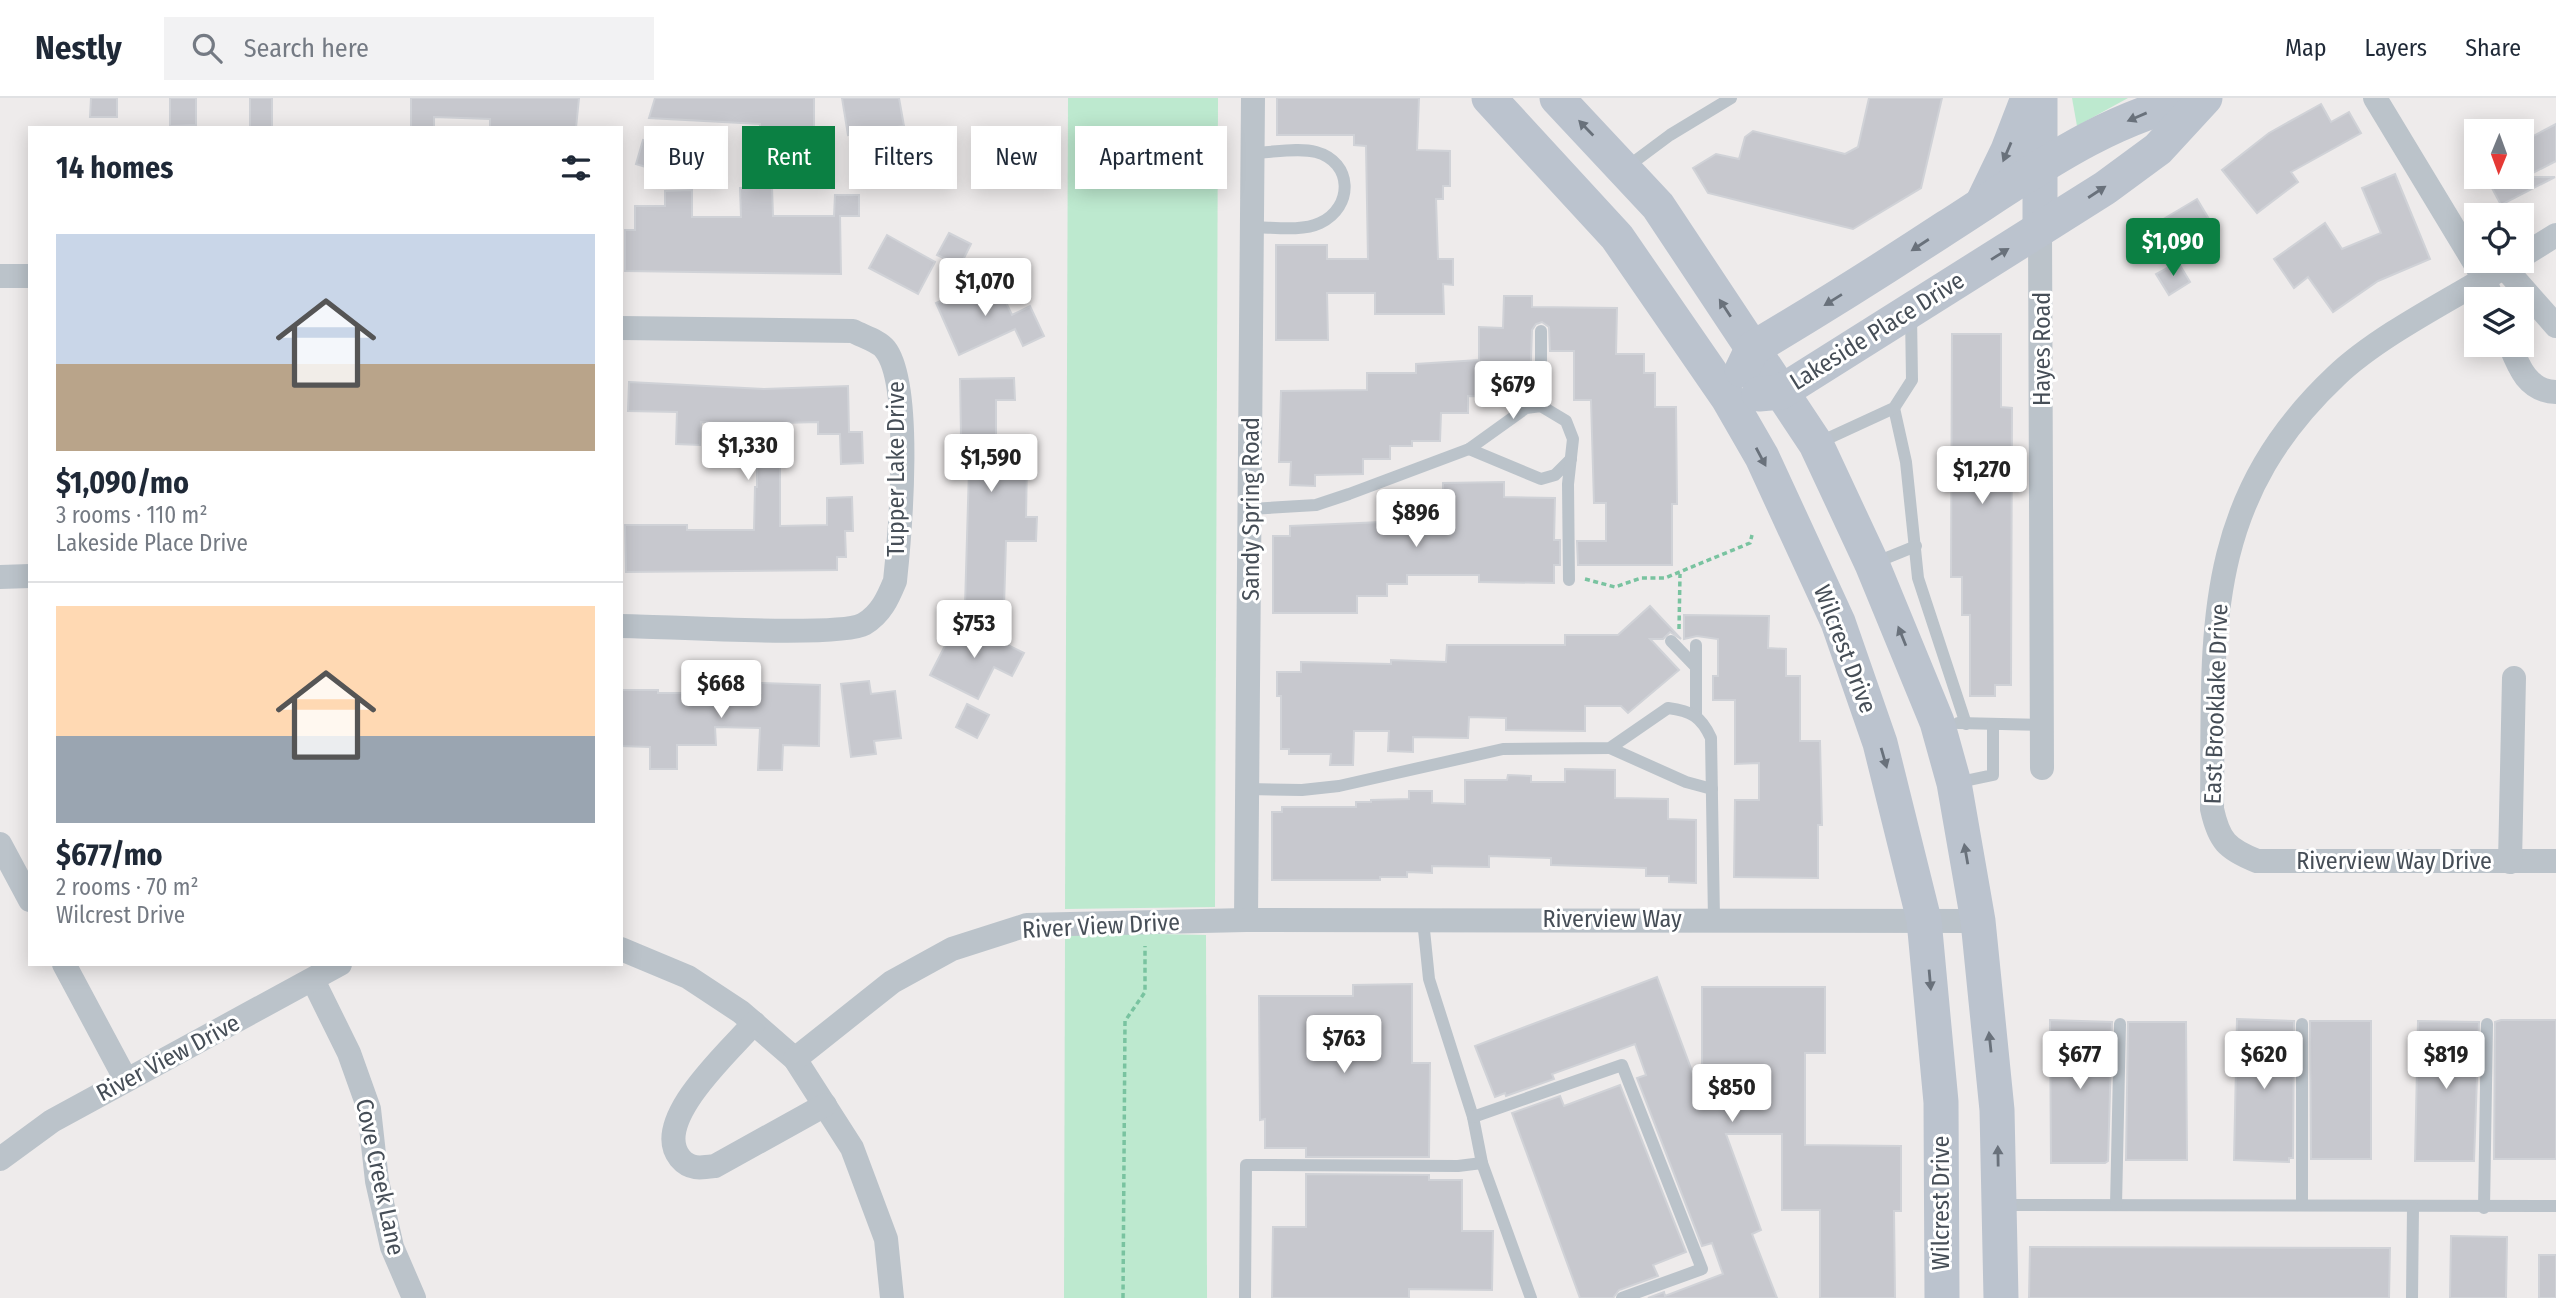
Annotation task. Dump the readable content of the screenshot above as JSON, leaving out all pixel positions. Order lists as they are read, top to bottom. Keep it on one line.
{"streets":{"main road":["Lakeside Place Drive","Hayes Road","Wilcrest Drive"],"street":["Tupper Lake Drive","Sandy Spring Road","East Brooklake Drive","Riverview Way Drive","Riverview Way","River View Drive","Cove Creek Lane"]},"crossings":[["Lakeside Place Drive","Hayes Road"],["Lakeside Place Drive","Wilcrest Drive"],["Sandy Spring Road","Riverview Way"],["Sandy Spring Road","River View Drive"],["Wilcrest Drive","Riverview Way"],["East Brooklake Drive","Riverview Way Drive"],["Riverview Way","River View Drive"],["River View Drive","Cove Creek Lane"]],"north":"bottom","page":{"header":"Nestly","search":"Search here","nav":["Map","Layers","Share"],"chip":["Buy","Rent","Filters","New","Apartment"],"heading":"14 homes","list":[{"name":"$1,090/mo","note":"3 rooms · 110 m² · Lakeside Place Drive"},{"name":"$677/mo","note":"2 rooms · 70 m² · Wilcrest Drive"}],"price":["$1,090","$1,070","$679","$1,330","$1,590","$1,270","$896","$753","$668","$763","$677","$620","$819","$850"]}}
